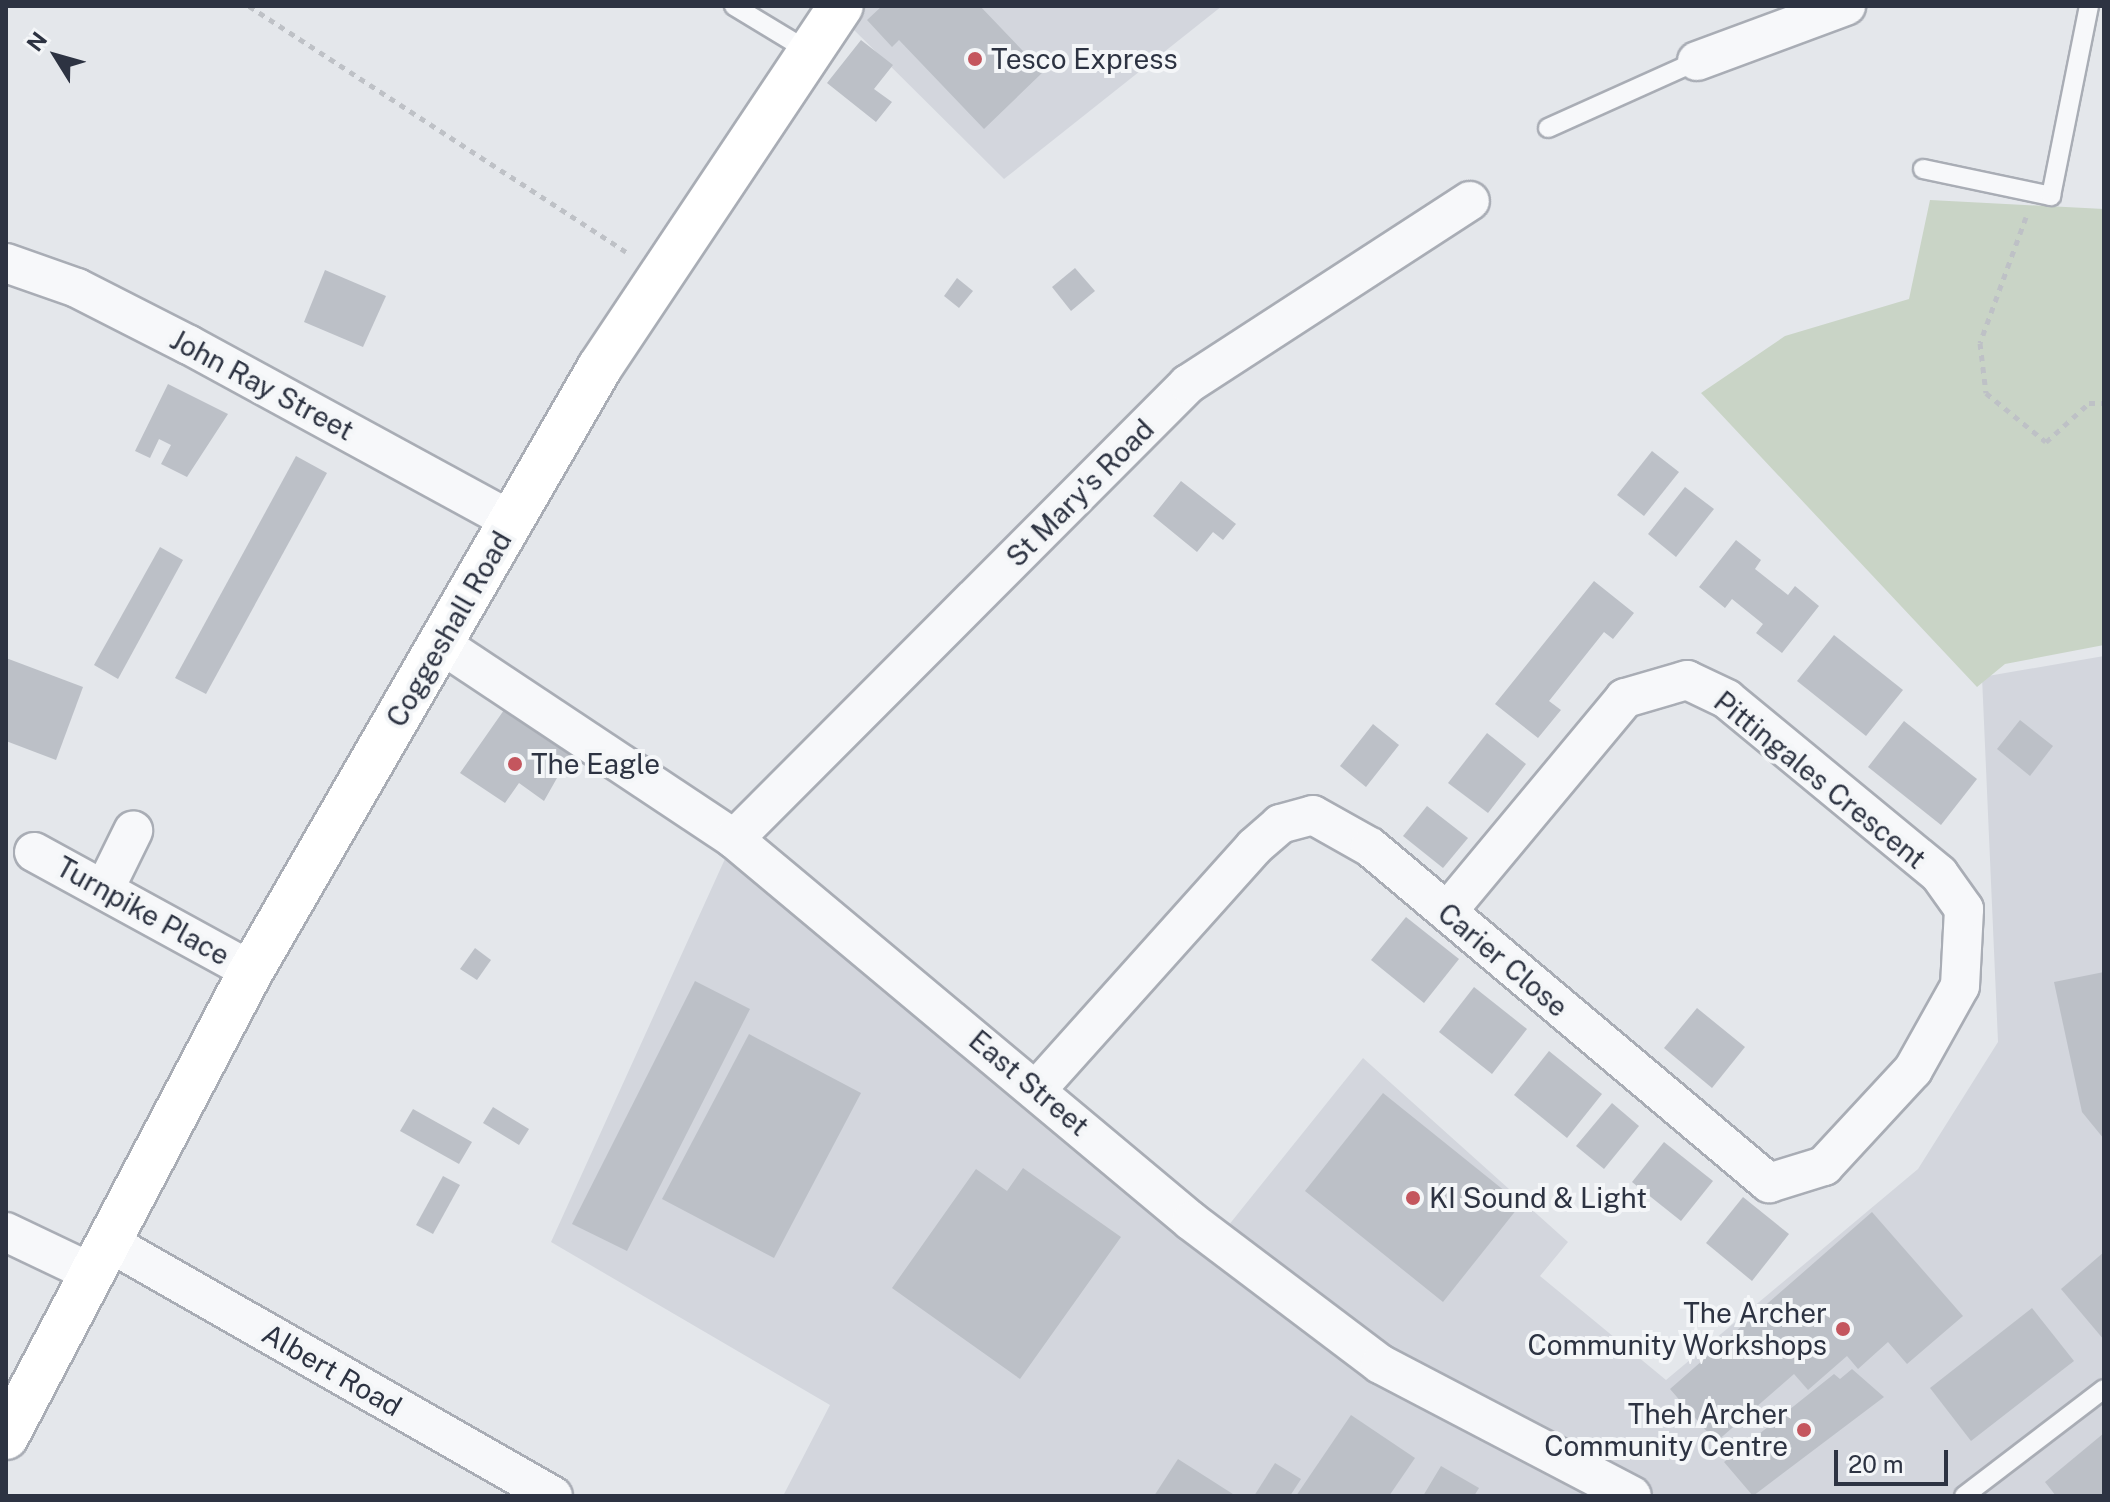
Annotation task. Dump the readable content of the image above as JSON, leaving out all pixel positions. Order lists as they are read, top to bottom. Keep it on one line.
{"streets":{"main road":["Coggeshall Road"],"street":["John Ray Street","St Mary's Road","Pittingales Crescent","Turnpike Place","Carier Close","East Street","Albert Road"]},"crossings":[["John Ray Street","Coggeshall Road"],["St Mary's Road","East Street"],["Coggeshall Road","Turnpike Place"],["Coggeshall Road","East Street"],["Coggeshall Road","Albert Road"],["Pittingales Crescent","Carier Close"],["Carier Close","East Street"]],"places":["Tesco Express","The Eagle","KI Sound & Light","The Archer Community Workshops","Theh Archer Community Centre"],"scale_bar":"20 m","north":"top left"}
